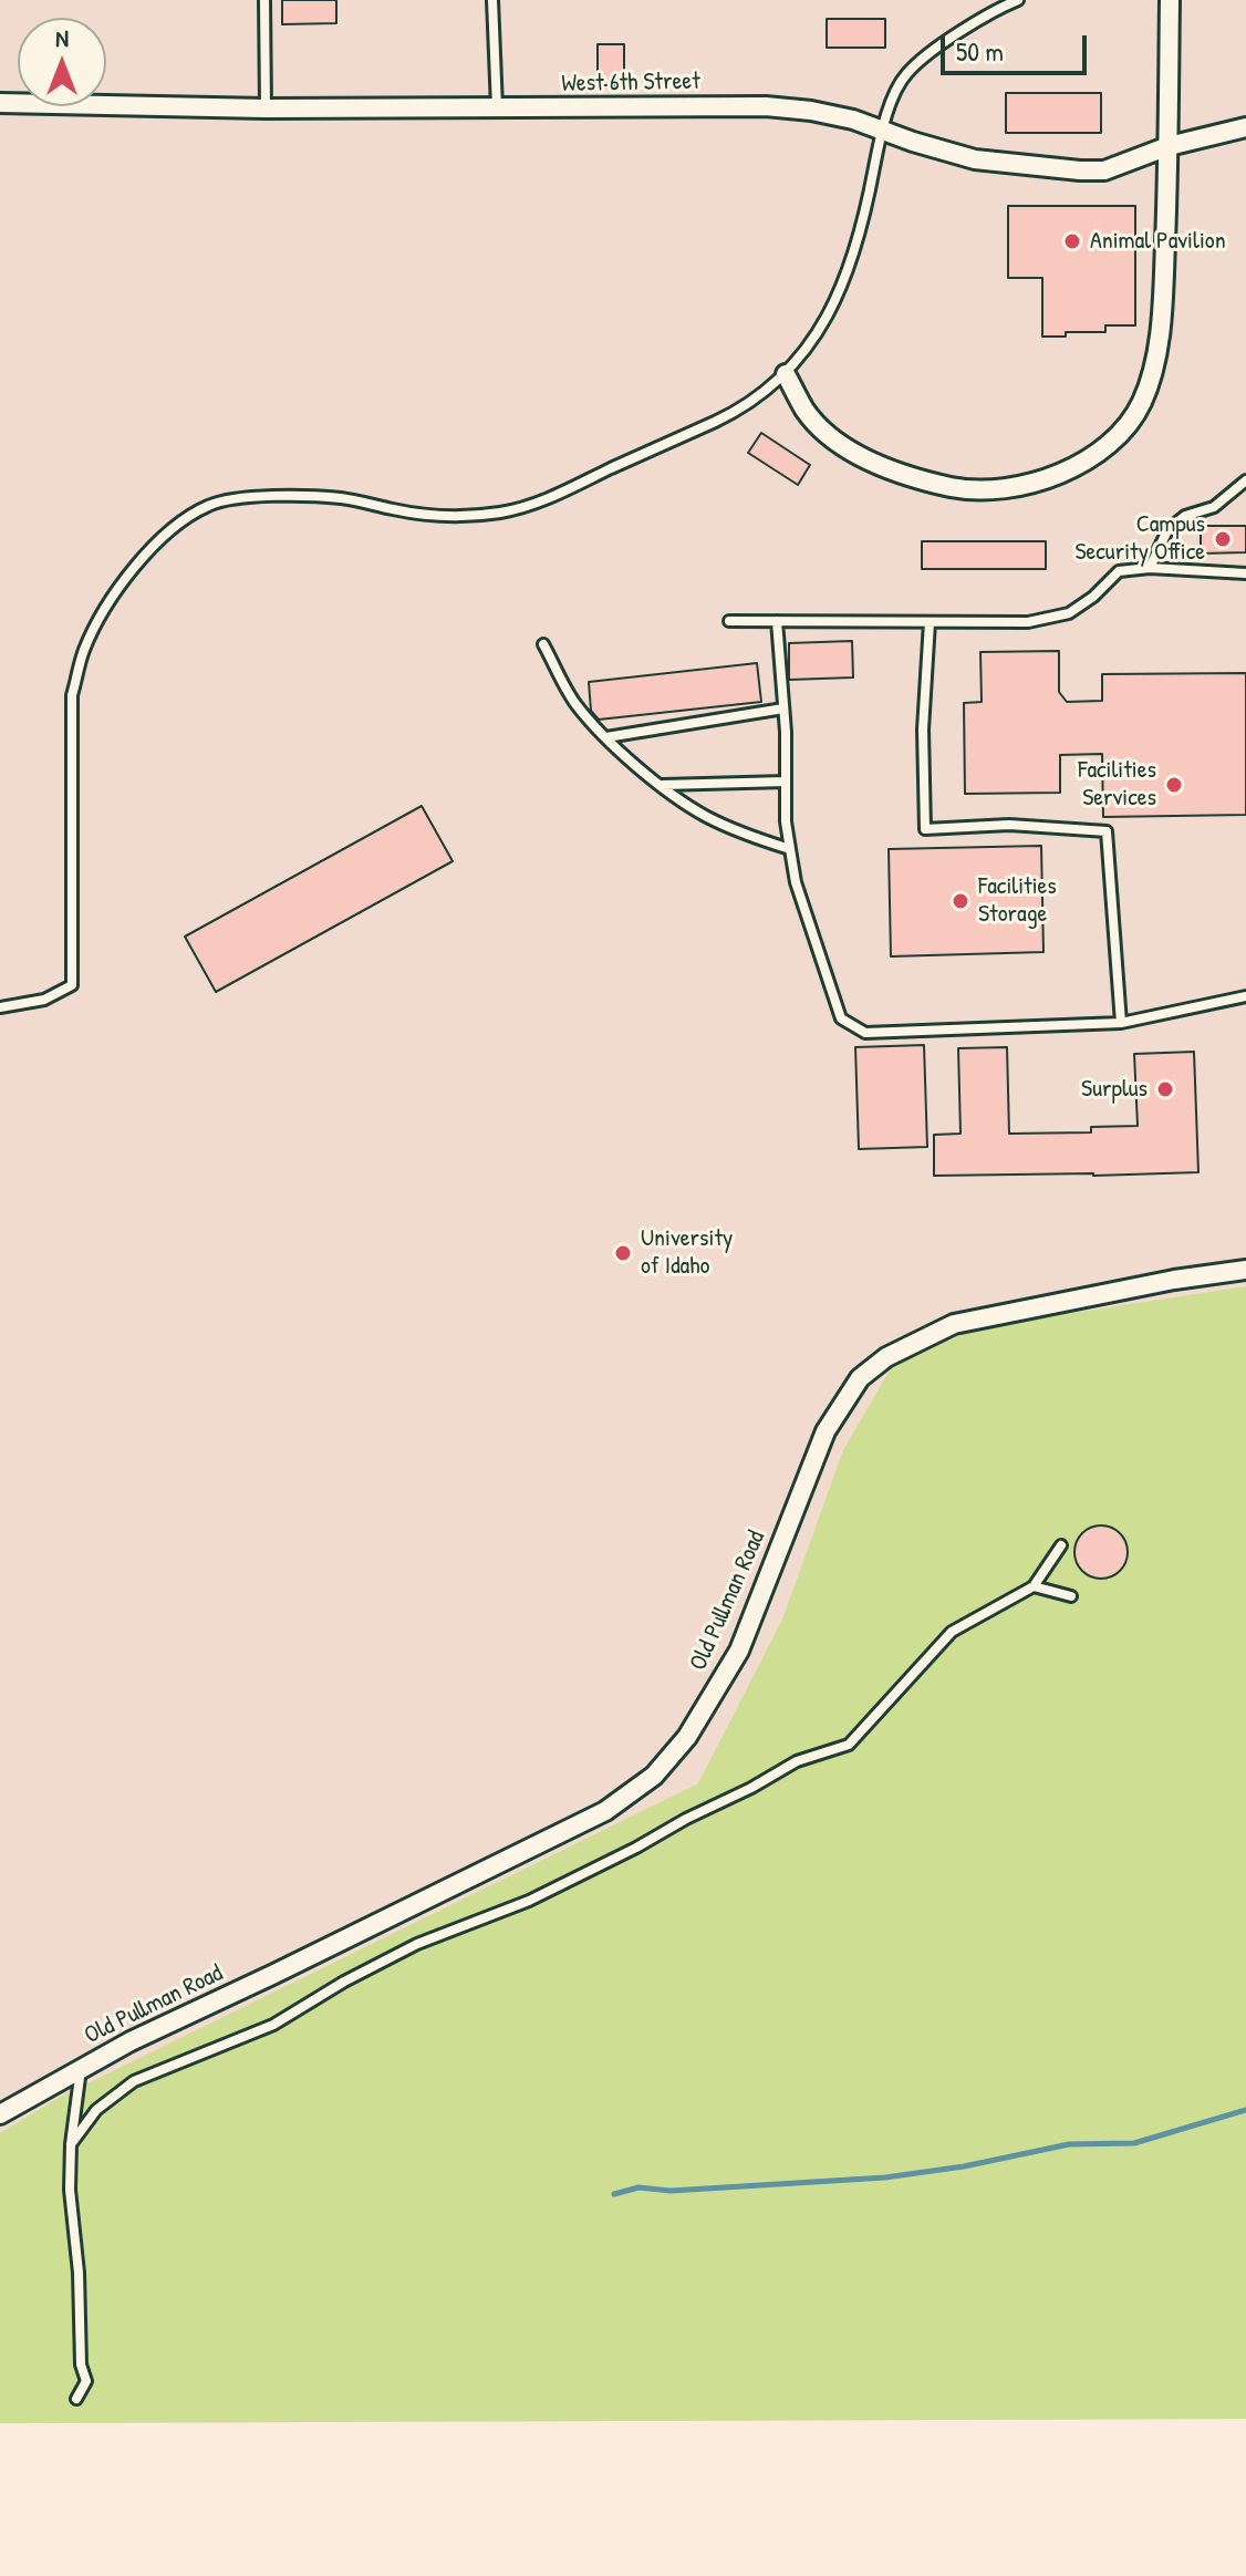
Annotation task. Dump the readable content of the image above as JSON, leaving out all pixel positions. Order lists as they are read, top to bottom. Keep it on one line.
{"streets":{"street":["West 6th Street","Old Pullman Road"]},"places":["Animal Pavilion","Campus Security Office","Facilities Services","Facilities Storage","Surplus","University of Idaho"],"scale_bar":"50 m","north":"top"}
